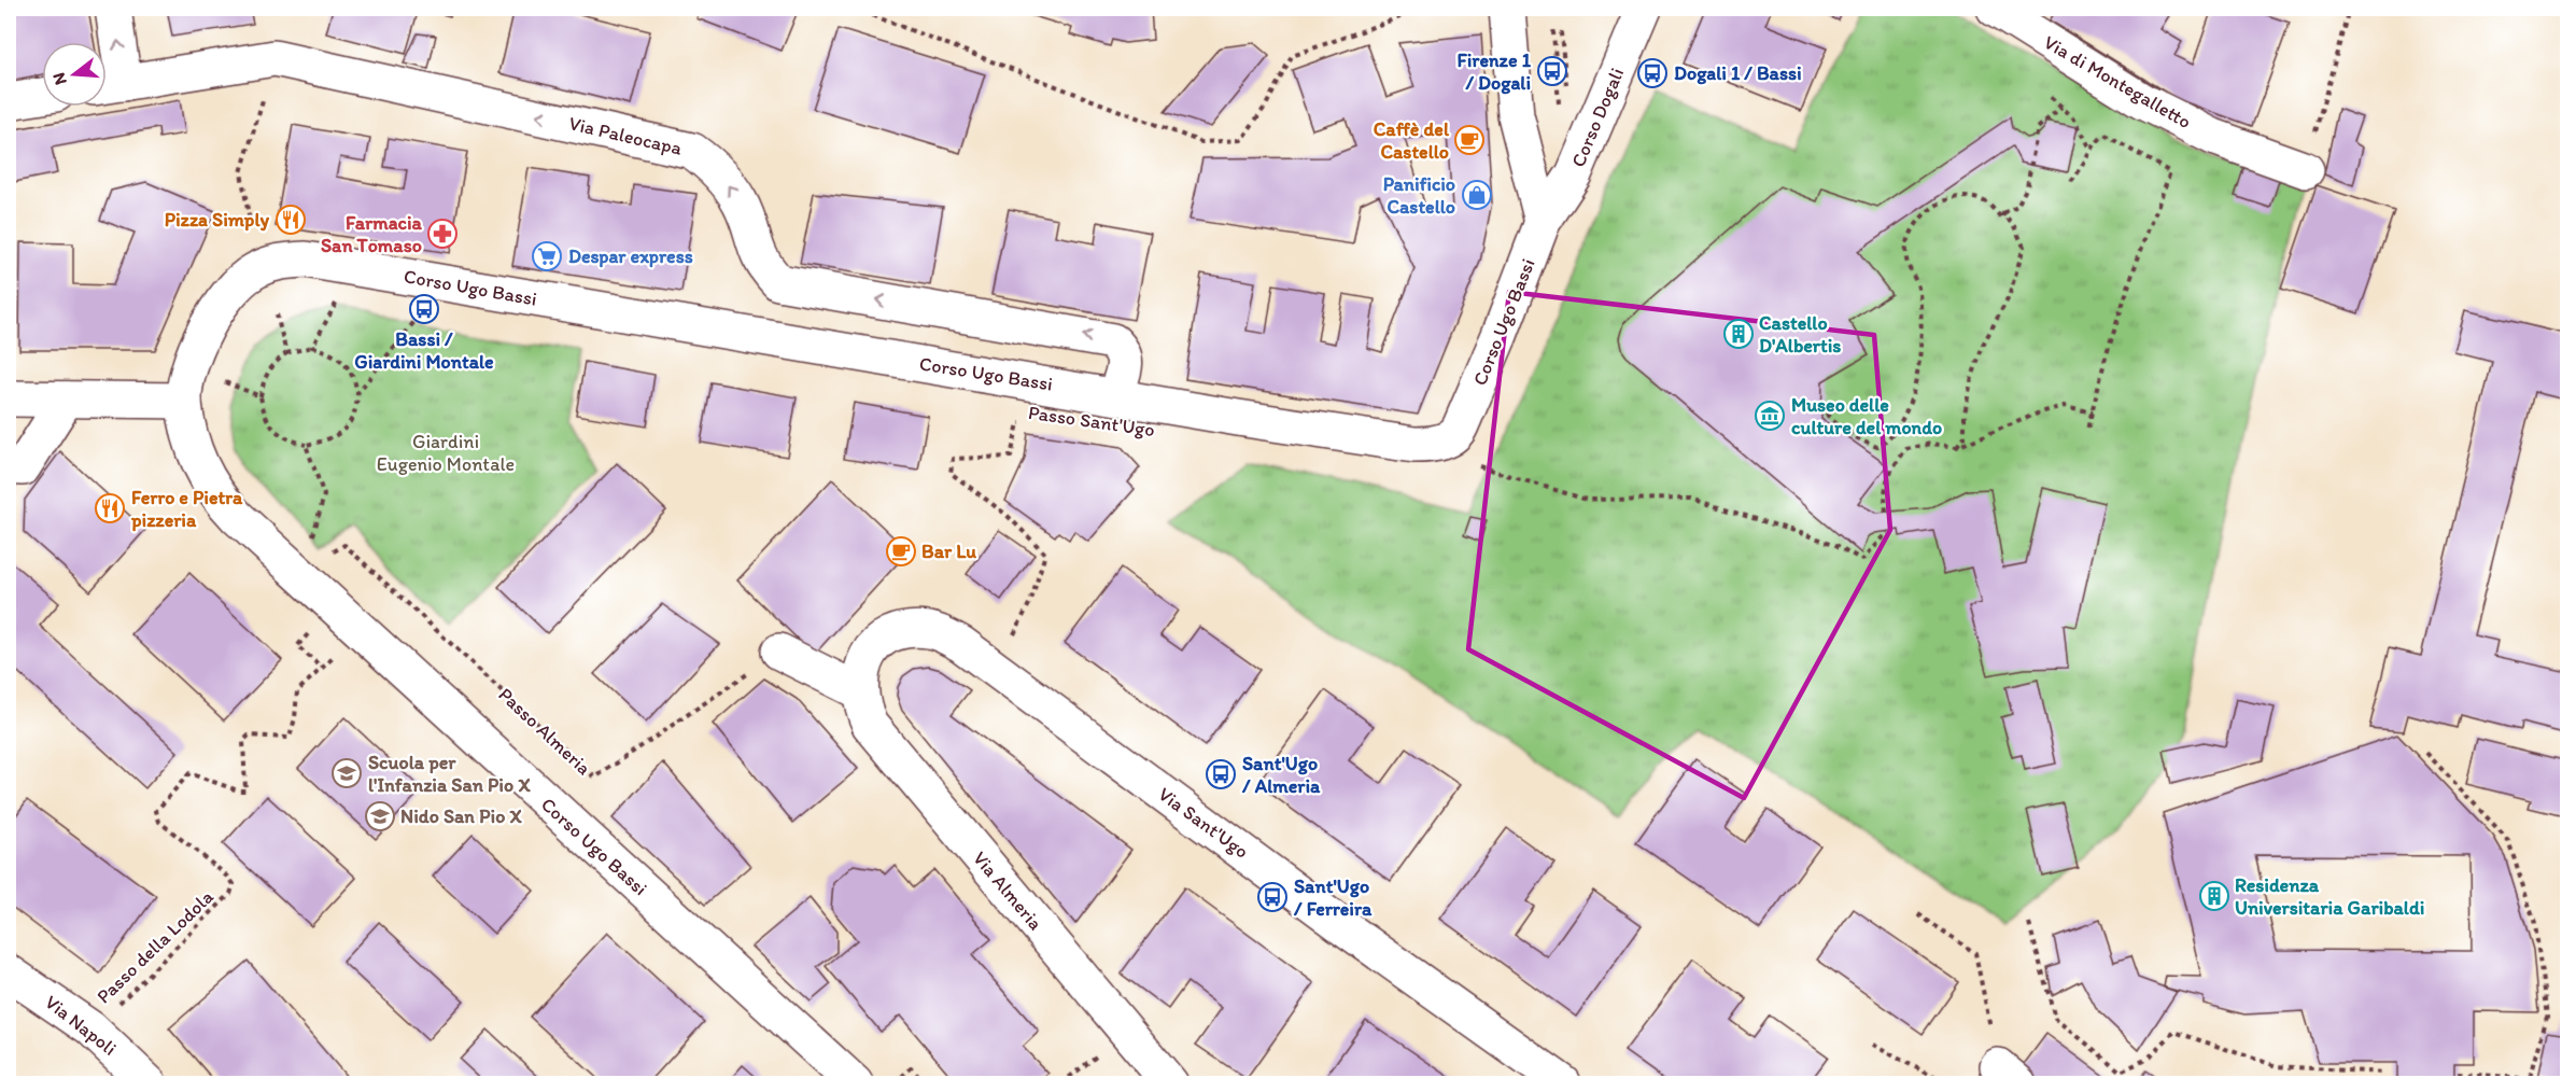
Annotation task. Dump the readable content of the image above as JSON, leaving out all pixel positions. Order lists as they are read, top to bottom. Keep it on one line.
{"streets":{"street":["Via di Montegalletto","Corso Dogali","Via Paleocapa","Corso Ugo Bassi","Via Sant'Ugo","Via Almeria","Via Napoli"],"path":["Passo Sant'Ugo","Passo Almeria","Passo della Lodola"]},"crossings":[["Corso Dogali","Corso Ugo Bassi"],["Via Paleocapa","Corso Ugo Bassi"],["Via Sant'Ugo","Via Almeria"],["Passo della Lodola","Via Napoli"]],"one_way":["Via Paleocapa"],"parks":["Giardini Eugenio Montale"],"places":{"bus stop":["Firenze 1 / Dogali","Dogali 1 / Bassi","Bassi / Giardini Montale","Sant'Ugo / Almeria","Sant'Ugo / Ferreira"],"cafe":["Caffè del Castello","Bar Lu"],"shop":["Panificio Castello"],"restaurant":["Pizza Simply","Ferro e Pietra pizzeria"],"pharmacy":["Farmacia San Tomaso"],"supermarket":["Despar express"],"building":["Castello D'Albertis","Residenza Universitaria Garibaldi"],"museum":["Museo delle culture del mondo"],"school or university":["Scuola per l'Infanzia San Pio X","Nido San Pio X"]},"north":"left"}
